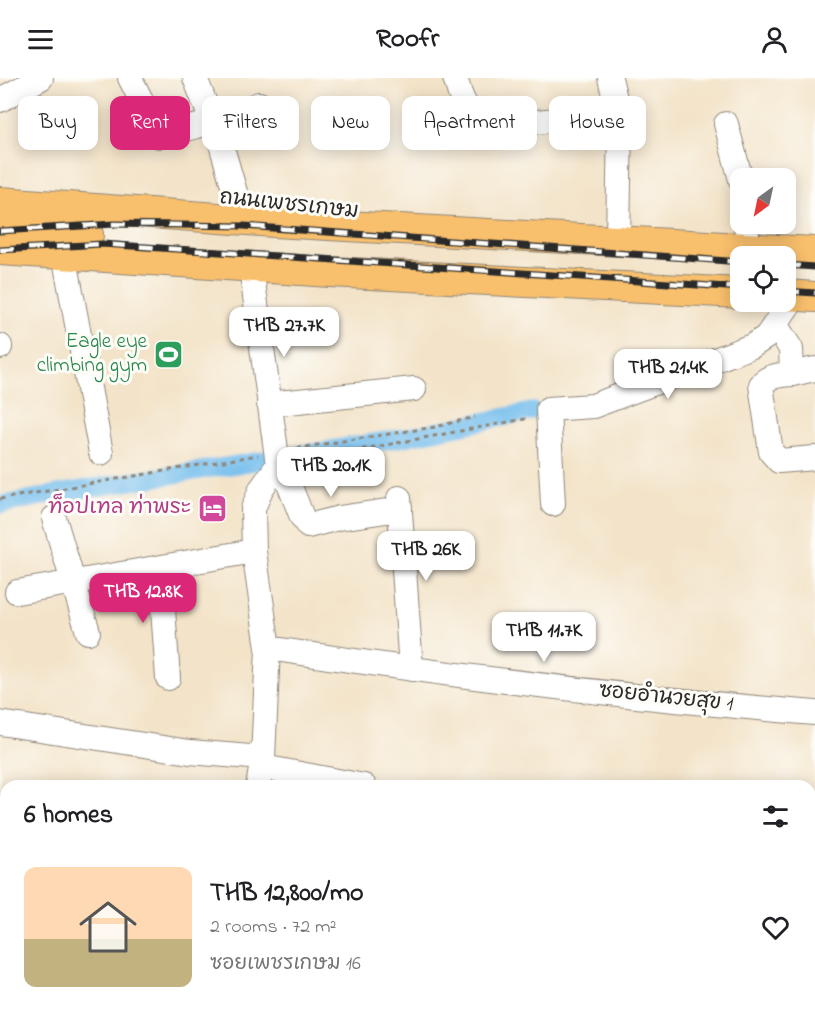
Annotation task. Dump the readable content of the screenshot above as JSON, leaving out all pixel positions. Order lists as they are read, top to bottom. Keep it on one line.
{"streets":{"main road":["ถนนเพชรเกษม"],"street":["ซอยอำนวยสุข 1"]},"places":{"sports":["Eagle eye climbing gym"],"hotel":["ท็อปเทล ท่าพระ"]},"north":"bottom left","page":{"header":"Roofr","chip":["Buy","Rent","Filters","New","Apartment","House"],"price":["THB 27.7K","THB 21.4K","THB 20.1K","THB 26K","THB 12.8K","THB 11.7K"],"heading":"6 homes","list":[{"name":"THB 12,800/mo","note":"2 rooms · 72 m² · ซอยเพชรเกษม 16"}]}}
